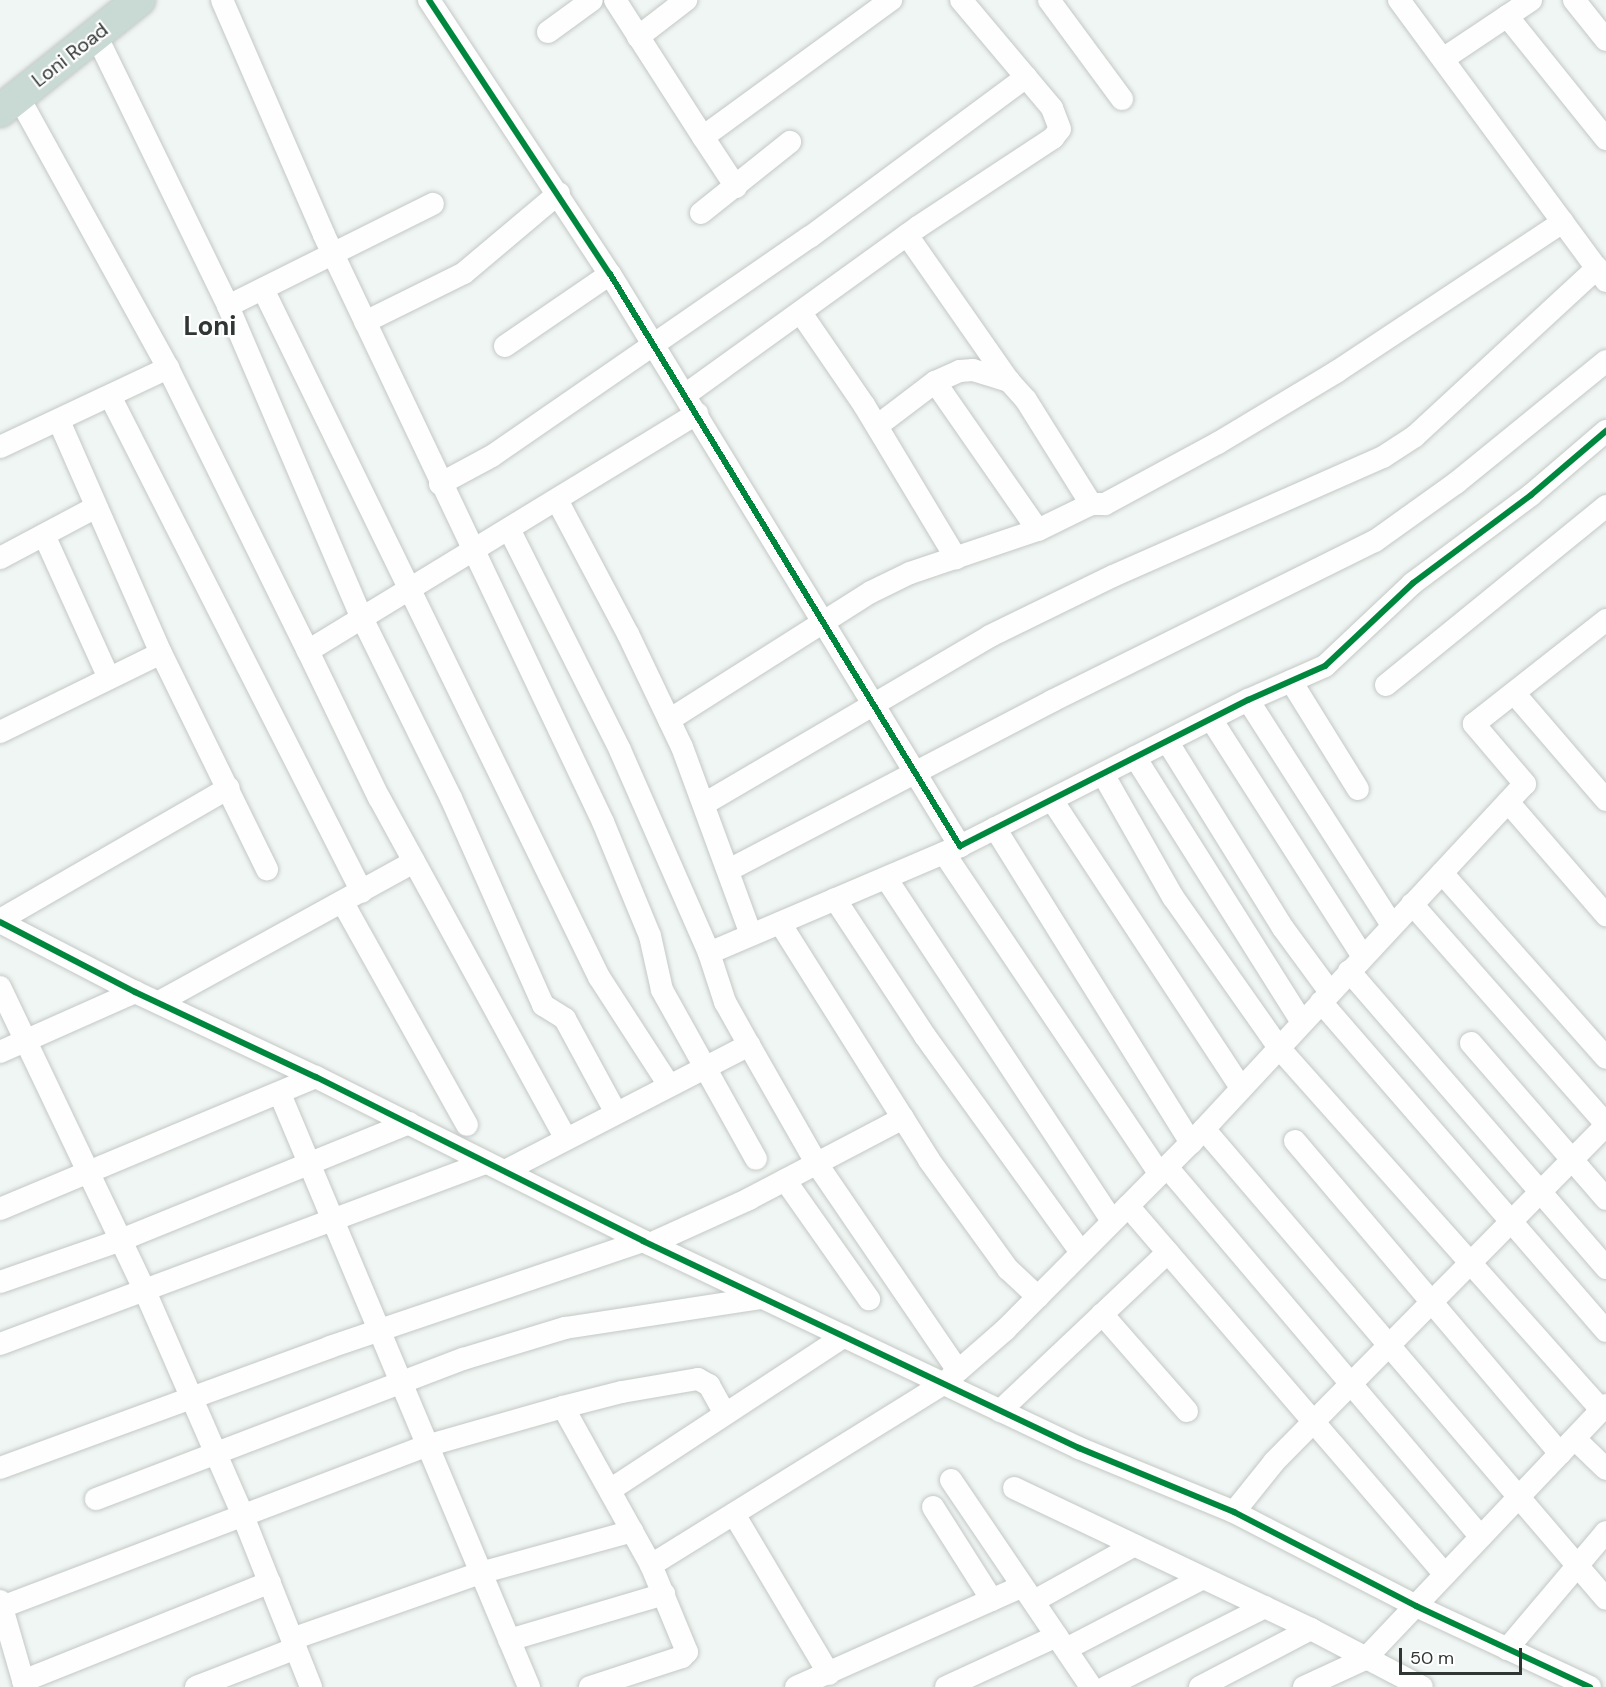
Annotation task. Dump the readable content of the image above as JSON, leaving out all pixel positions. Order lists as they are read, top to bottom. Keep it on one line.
{"streets":{"highway":["Loni Road"]},"districts":["Loni"],"scale_bar":"50 m"}
